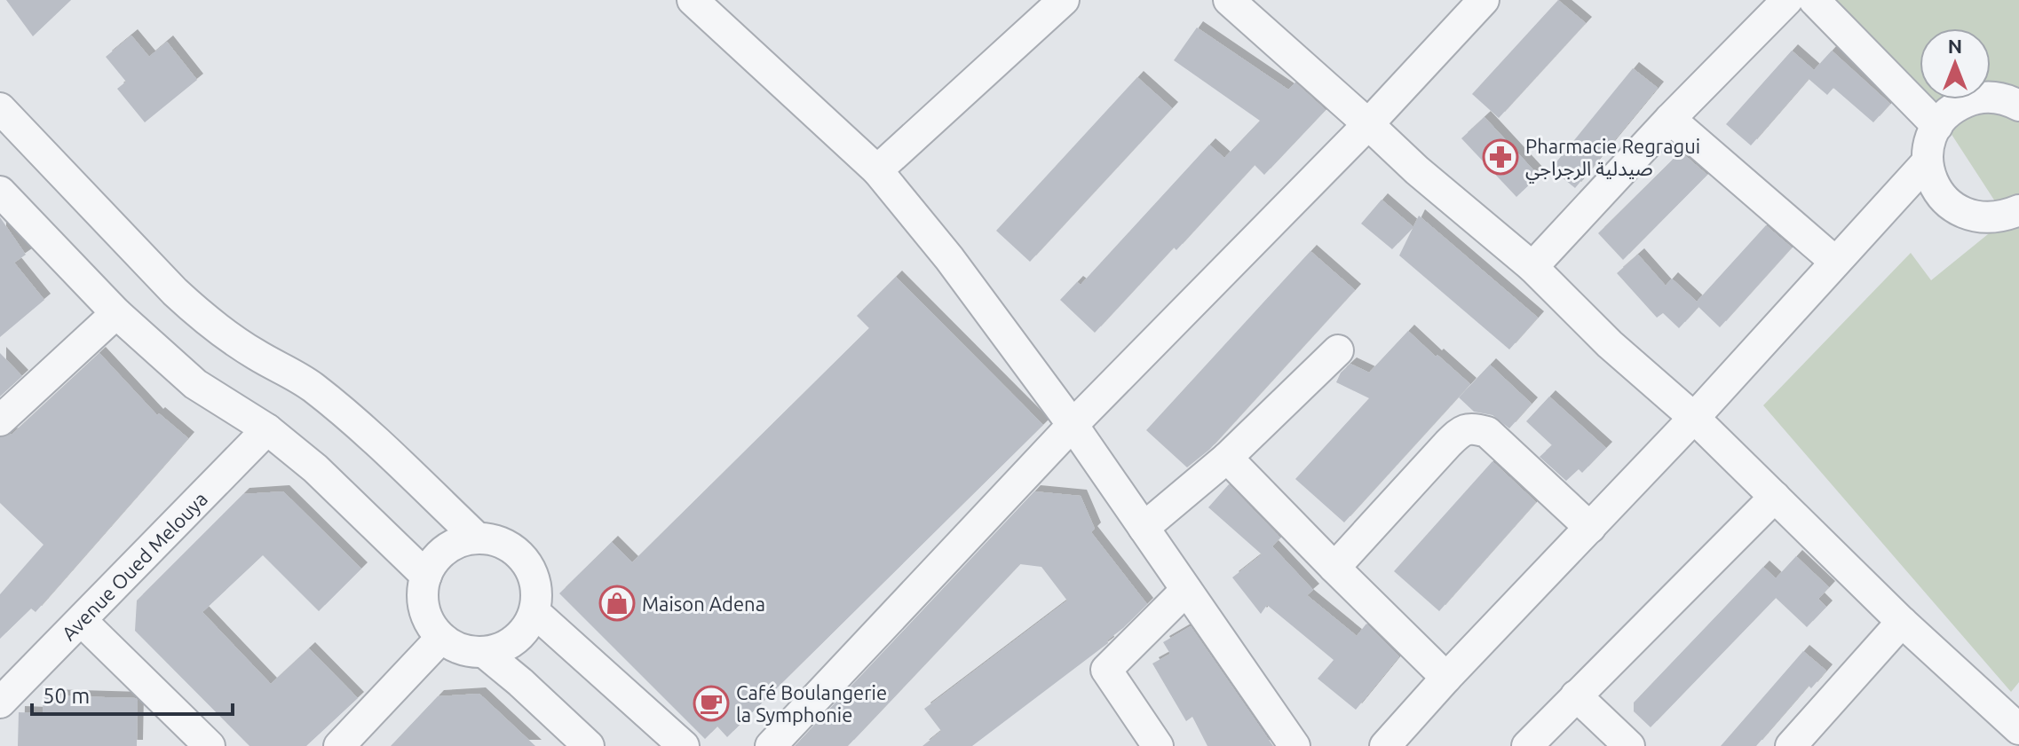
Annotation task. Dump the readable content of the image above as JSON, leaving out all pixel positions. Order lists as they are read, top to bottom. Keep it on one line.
{"streets":{"street":["Avenue Oued Melouya"]},"places":{"pharmacy":["Pharmacie Regragui صيدلية الرجراجي"],"shop":["Maison Adena"],"cafe":["Café Boulangerie la Symphonie"]},"scale_bar":"50 m","north":"top"}
